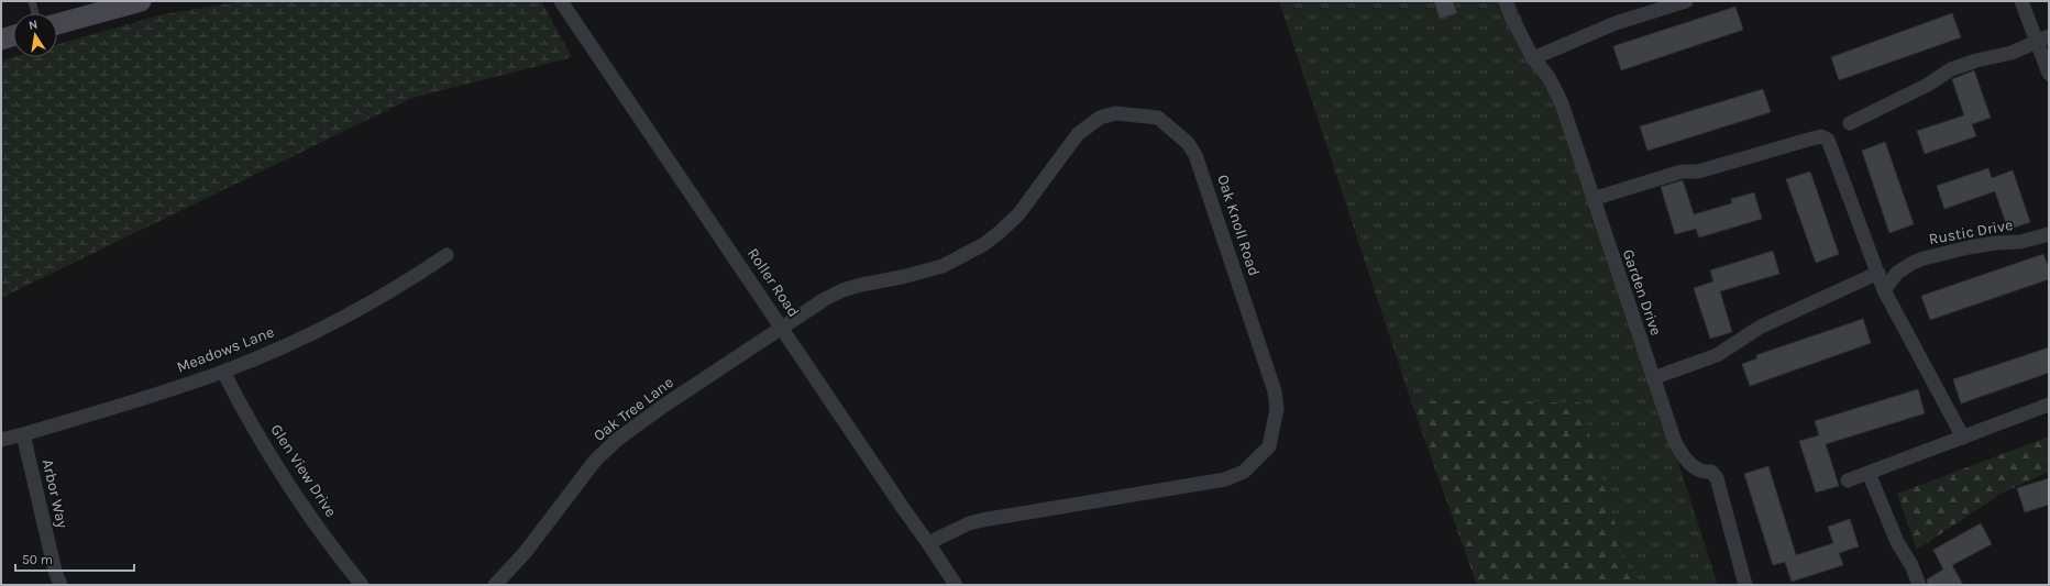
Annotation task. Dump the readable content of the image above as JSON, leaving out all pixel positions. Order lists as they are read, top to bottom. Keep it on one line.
{"streets":{"street":["Oak Knoll Road","Rustic Drive","Roller Road","Garden Drive","Meadows Lane","Oak Tree Lane","Glen View Drive","Arbor Way"]},"crossings":[["Oak Knoll Road","Roller Road"],["Oak Knoll Road","Oak Tree Lane"],["Roller Road","Oak Tree Lane"],["Meadows Lane","Glen View Drive"],["Meadows Lane","Arbor Way"]],"scale_bar":"50 m","north":"top"}
